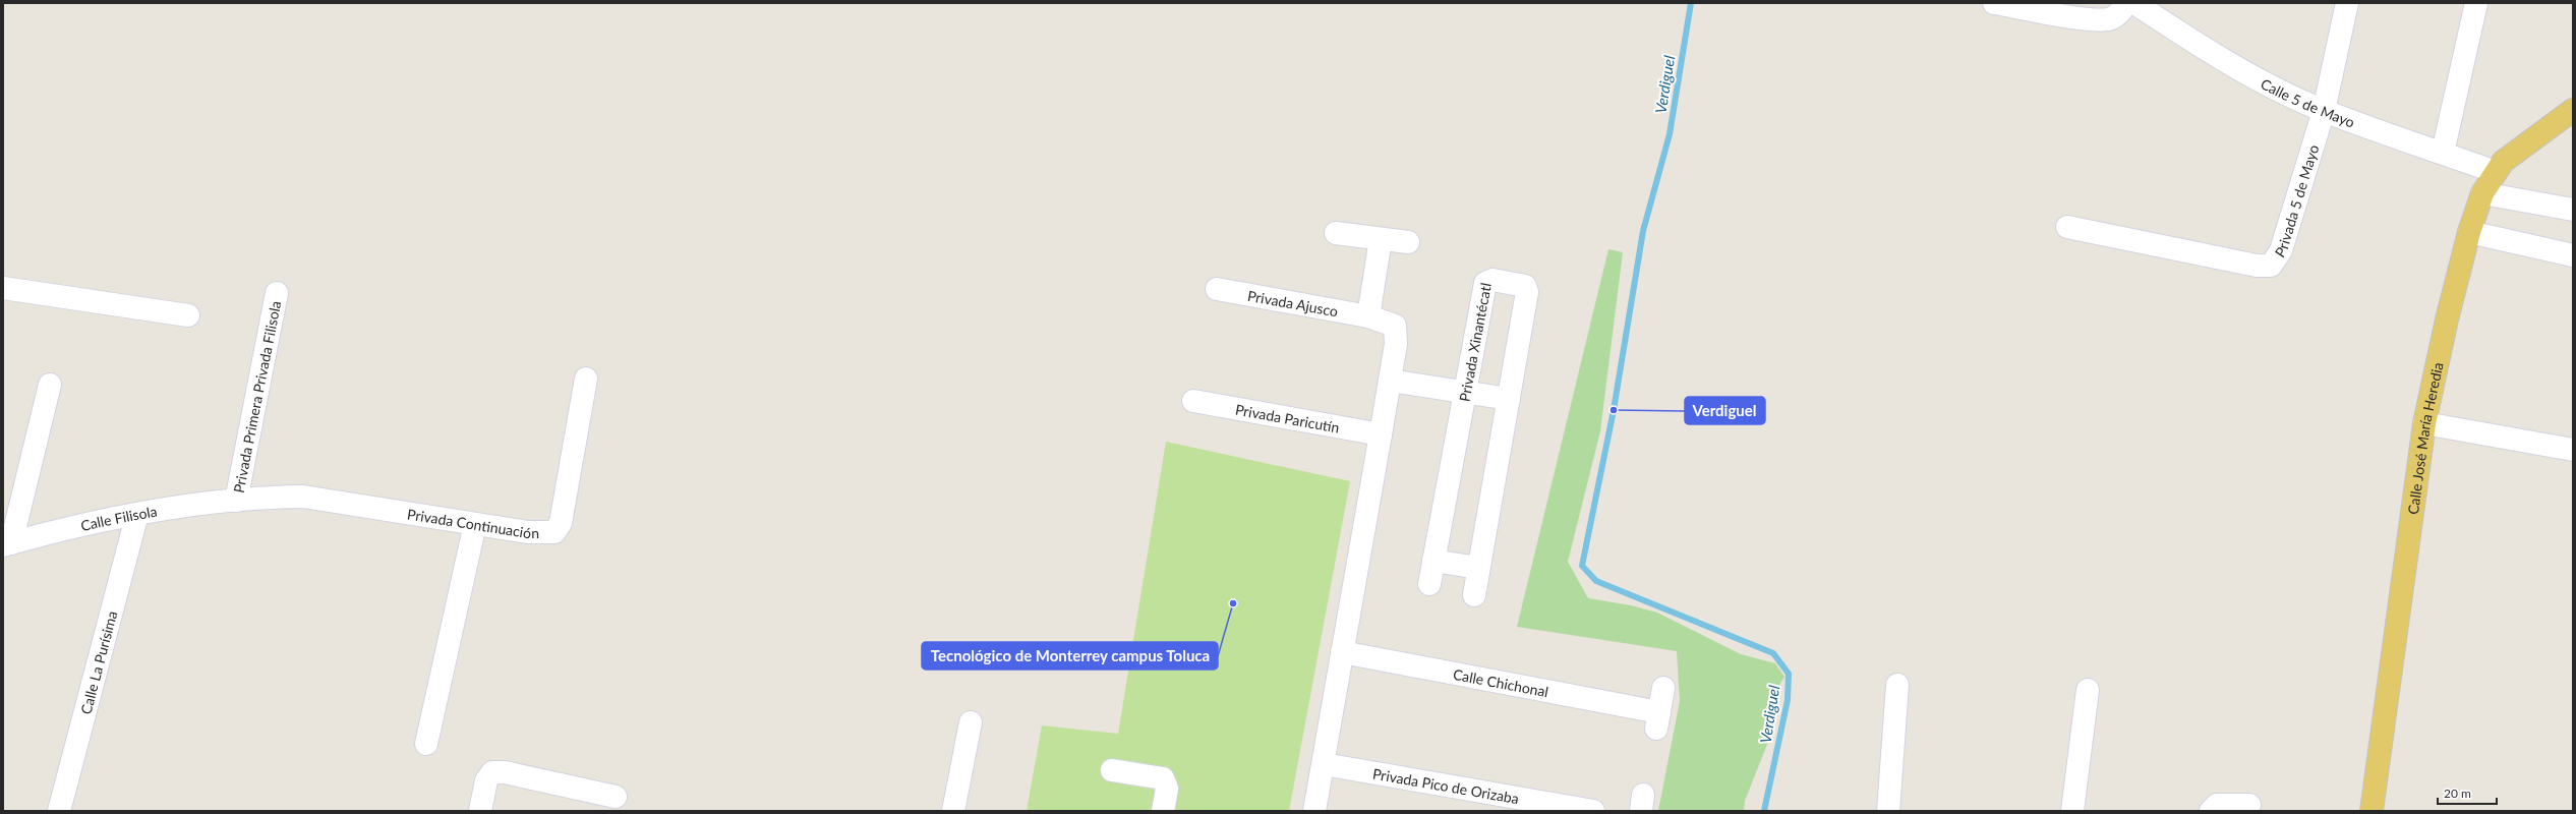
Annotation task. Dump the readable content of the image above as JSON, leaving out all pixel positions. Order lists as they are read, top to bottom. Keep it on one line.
{"streets":{"main road":["Calle José María Heredia"],"street":["Calle 5 de Mayo","Privada 5 de Mayo","Privada Ajusco","Privada Xinantécatl","Privada Primera Privada Filisola","Privada Paricutín","Calle Filisola","Privada Continuación","Calle La Purísima","Calle Chichonal","Privada Pico de Orizaba"]},"crossings":[["Calle 5 de Mayo","Privada 5 de Mayo"],["Calle 5 de Mayo","Calle José María Heredia"],["Privada Ajusco","Privada Paricutín"],["Privada Ajusco","Calle Chichonal"],["Privada Ajusco","Privada Pico de Orizaba"],["Privada Primera Privada Filisola","Calle Filisola"],["Privada Primera Privada Filisola","Privada Continuación"],["Calle Filisola","Privada Continuación"],["Calle Filisola","Calle La Purísima"]],"water":["Verdiguel"],"places":["Verdiguel","Tecnológico de Monterrey campus Toluca"],"scale_bar":"20 m"}
